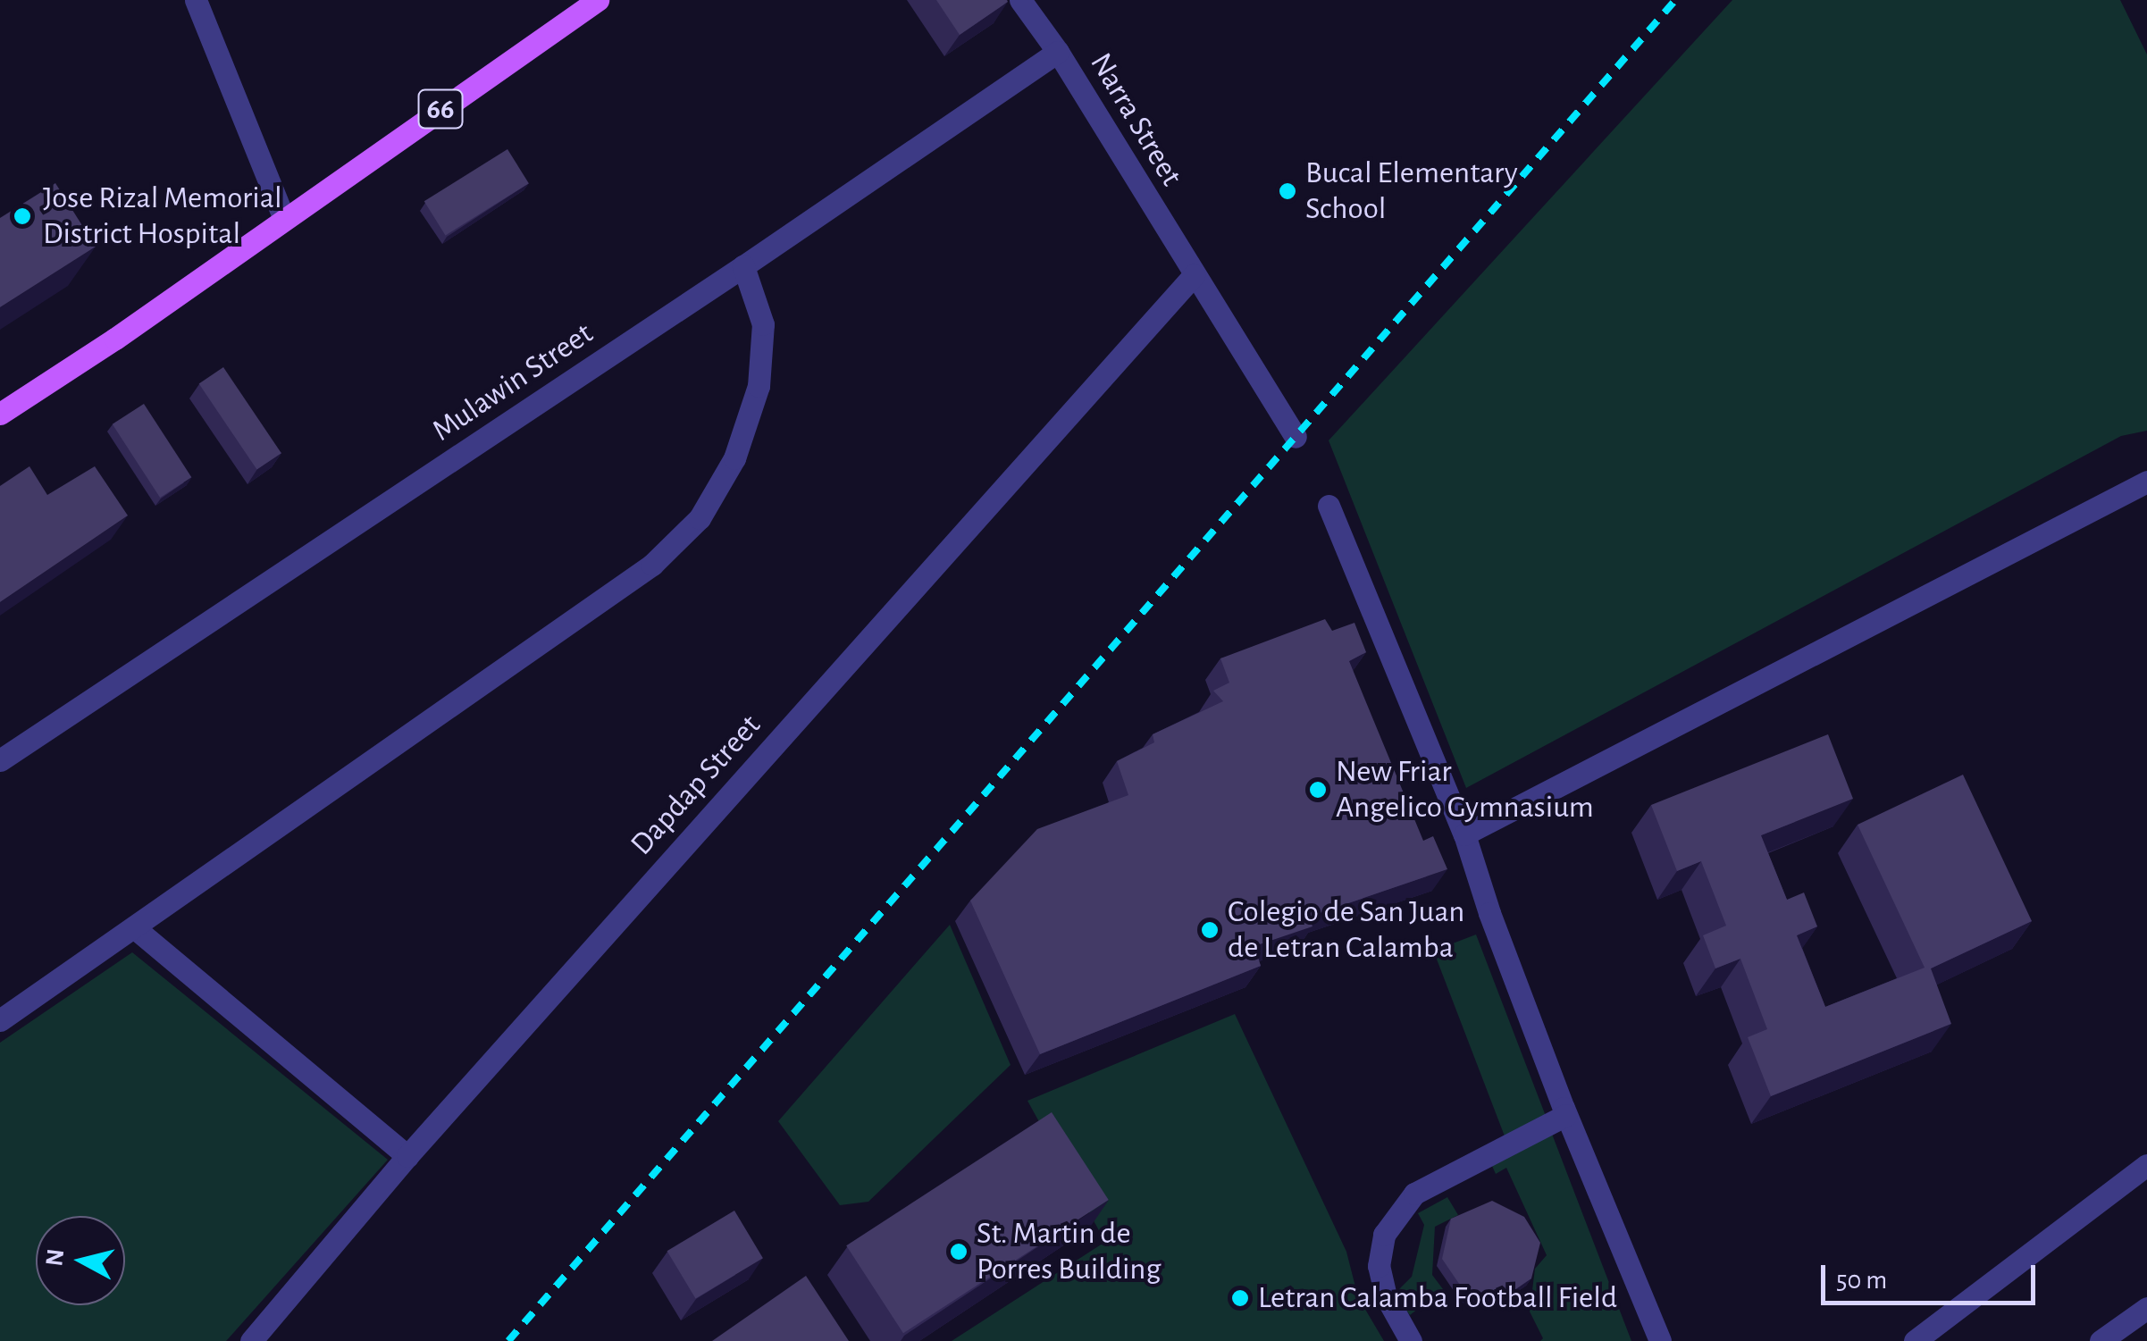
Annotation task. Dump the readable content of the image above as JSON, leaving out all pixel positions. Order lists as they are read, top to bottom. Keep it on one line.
{"streets":{"main road":["66"],"street":["Narra Street","Mulawin Street","Dapdap Street"]},"crossings":[["Narra Street","Mulawin Street"],["Narra Street","Dapdap Street"]],"places":["Bucal Elementary School","Jose Rizal Memorial District Hospital","New Friar Angelico Gymnasium","Colegio de San Juan de Letran Calamba","St. Martin de Porres Building","Letran Calamba Football Field"],"scale_bar":"50 m","north":"left"}
